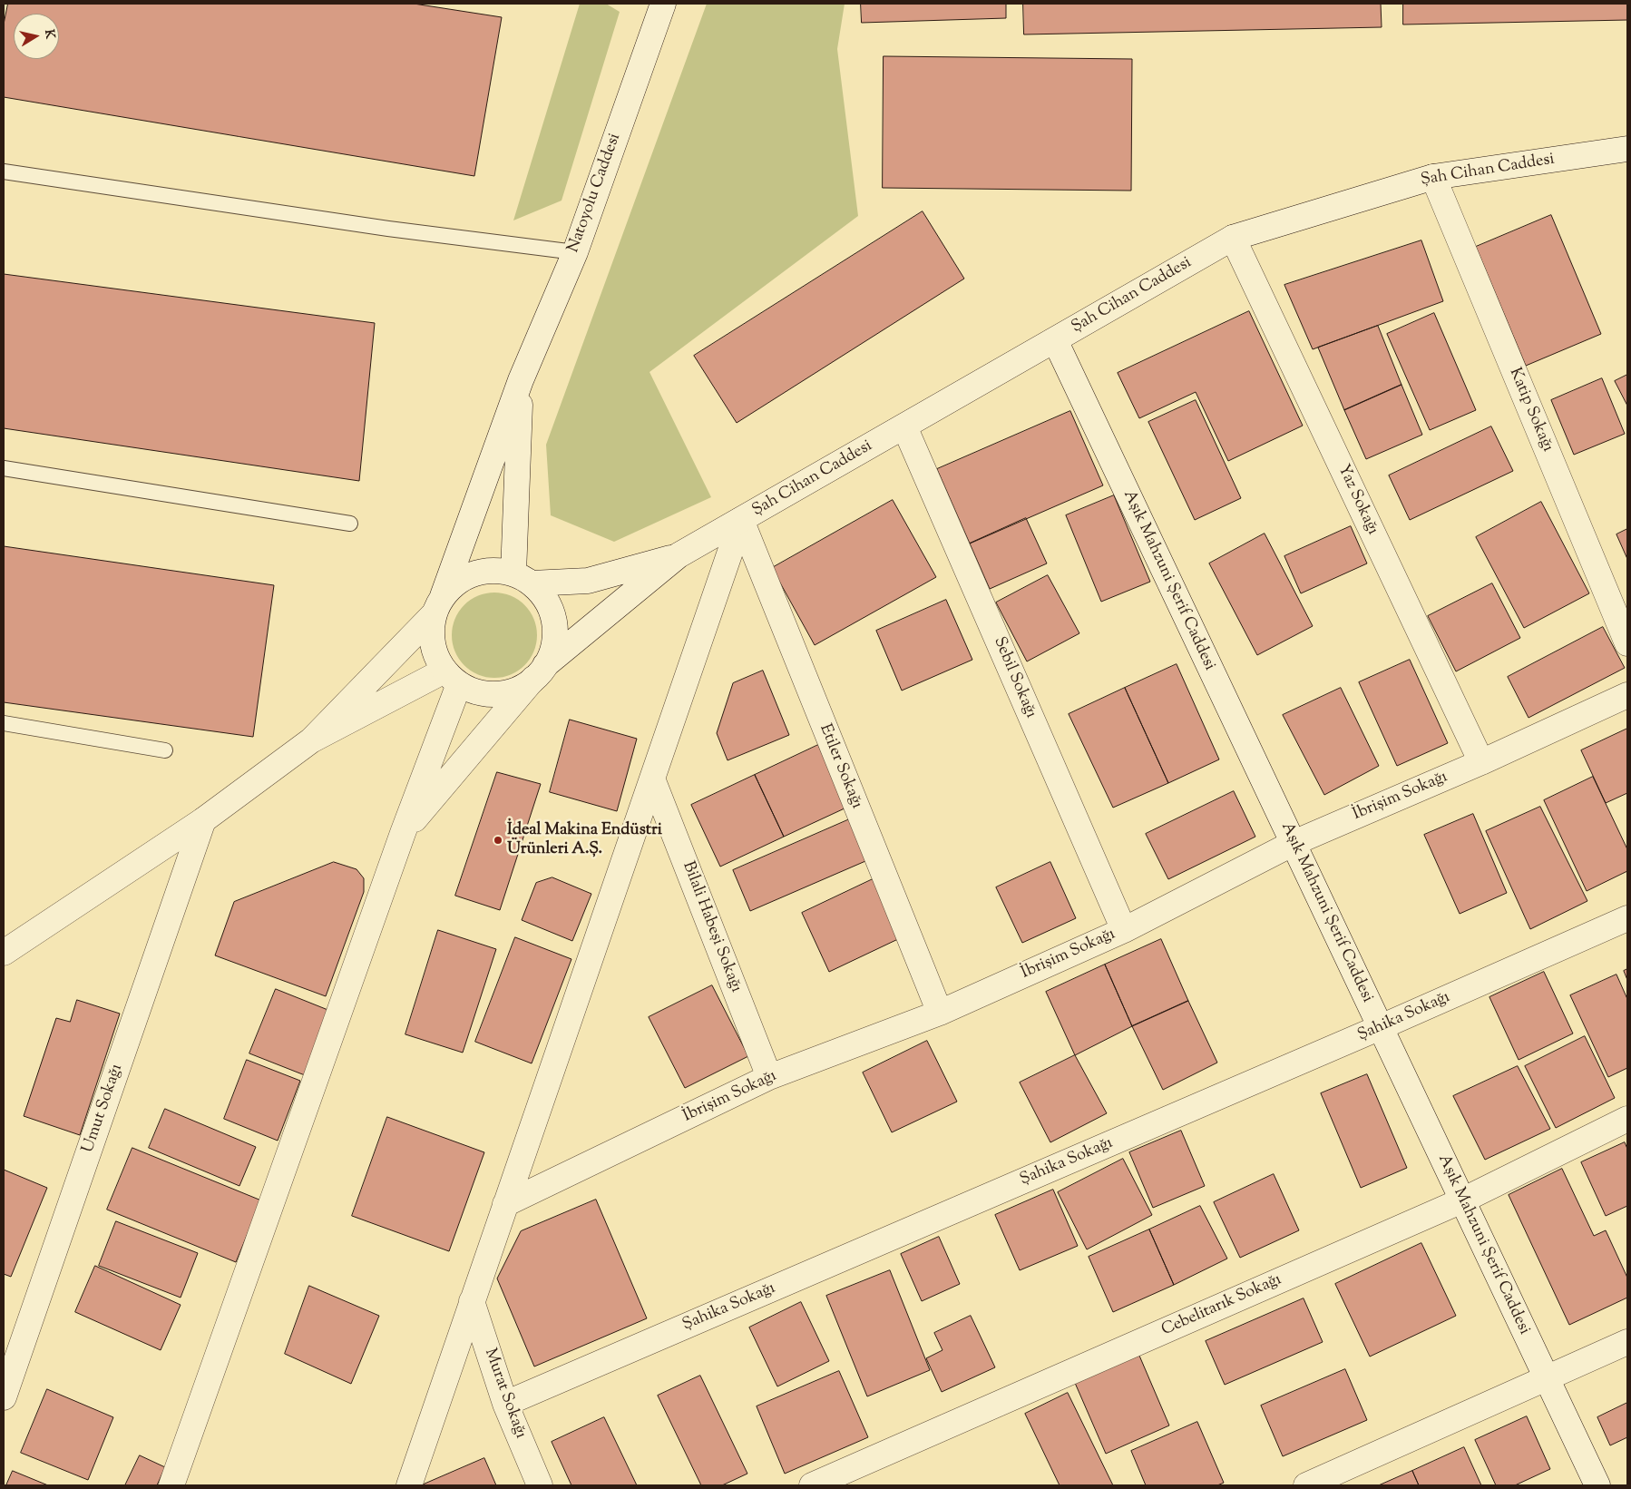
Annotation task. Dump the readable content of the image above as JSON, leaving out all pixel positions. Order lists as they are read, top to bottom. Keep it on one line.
{"streets":{"street":["Şah Cihan Caddesi","Natoyolu Caddesi","Katip Sokağı","Yaz Sokağı","Aşık Mahzuni Şerif Caddesi","Sebil Sokağı","Etiler Sokağı","İbrişim Sokağı","Bilali Habeşi Sokağı","Şahika Sokağı","Umut Sokağı","Cebelitarık Sokağı","Murat Sokağı"]},"crossings":[["Şah Cihan Caddesi","Katip Sokağı"],["Şah Cihan Caddesi","Yaz Sokağı"],["Şah Cihan Caddesi","Aşık Mahzuni Şerif Caddesi"],["Şah Cihan Caddesi","Sebil Sokağı"],["Şah Cihan Caddesi","Etiler Sokağı"],["Yaz Sokağı","İbrişim Sokağı"],["Aşık Mahzuni Şerif Caddesi","İbrişim Sokağı"],["Aşık Mahzuni Şerif Caddesi","Şahika Sokağı"],["Aşık Mahzuni Şerif Caddesi","Cebelitarık Sokağı"],["Sebil Sokağı","İbrişim Sokağı"],["Etiler Sokağı","İbrişim Sokağı"],["İbrişim Sokağı","Bilali Habeşi Sokağı"],["Şahika Sokağı","Murat Sokağı"]],"places":["İdeal Makina Endüstri Ürünleri A.Ş."],"north":"right"}
